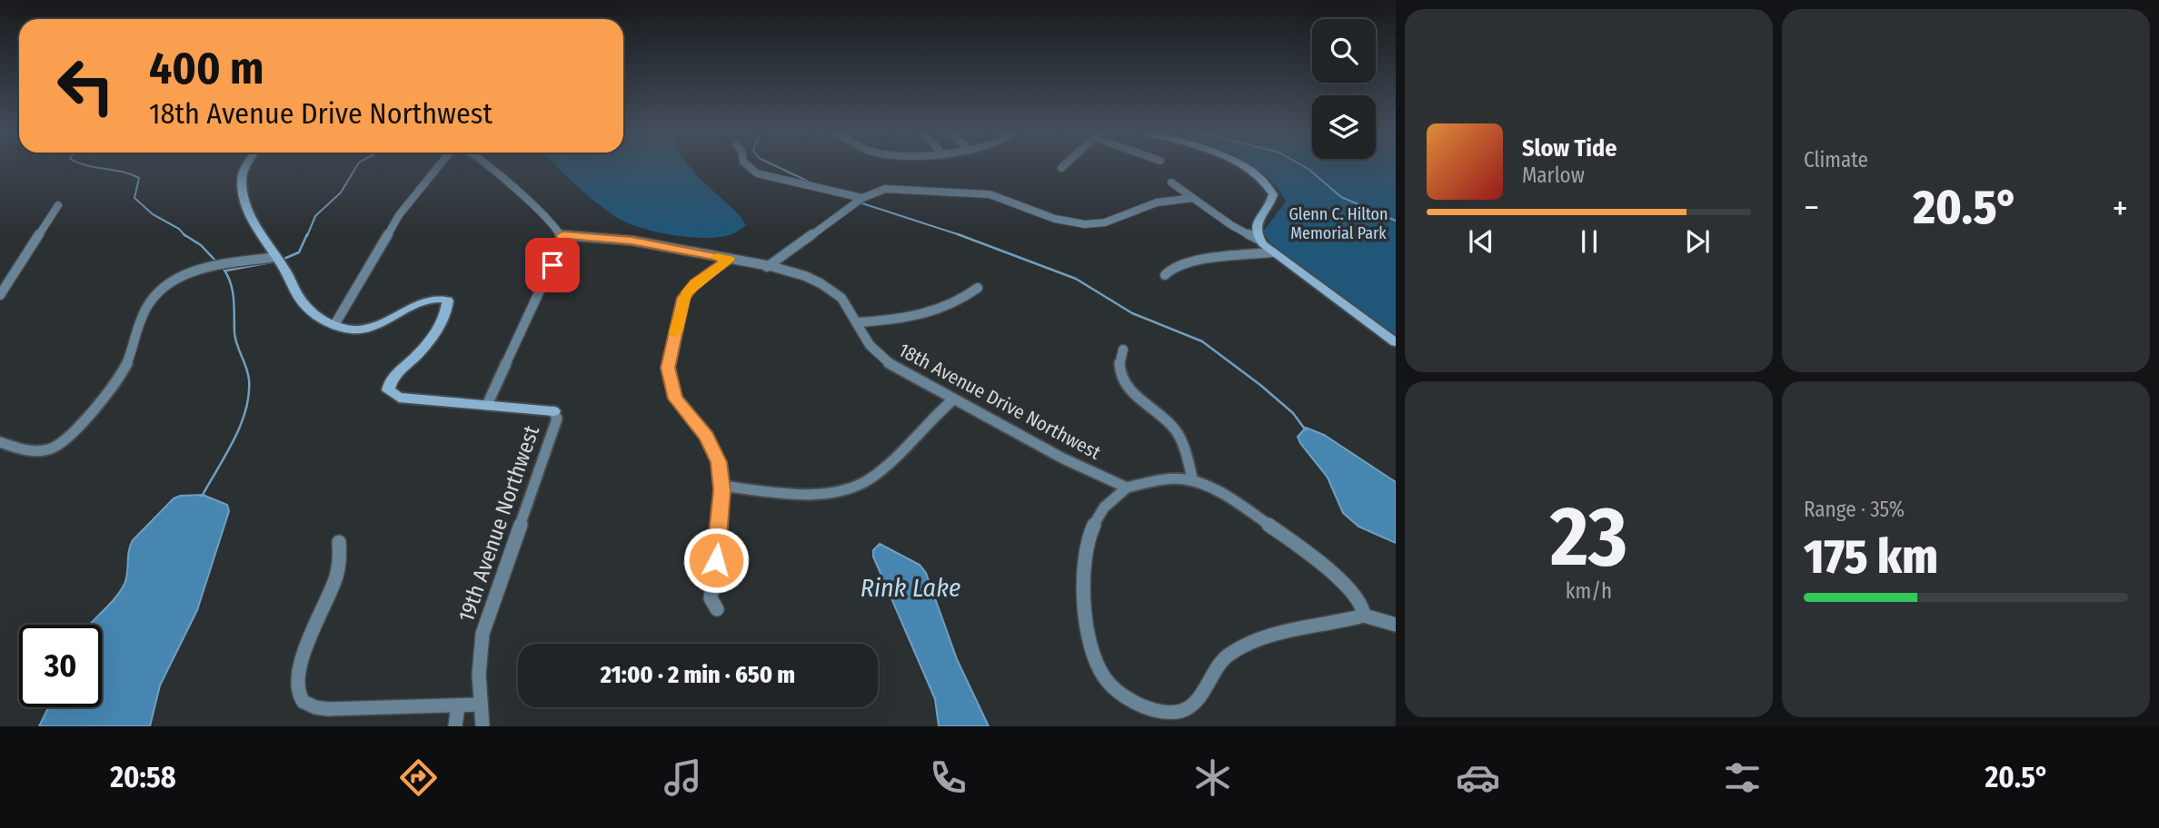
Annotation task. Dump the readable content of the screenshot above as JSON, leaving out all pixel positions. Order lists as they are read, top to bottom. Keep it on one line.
{"streets":{"street":["18th Avenue Drive Northwest","19th Avenue Northwest"]},"water":["Rink Lake"],"parks":["Glenn C. Hilton Memorial Park"],"page":{"tile":["Climate",["23","km/h"],["Range · 35%","175 km"]],"turn":["400 m","18th Avenue Drive Northwest"],"song":["Slow Tide","Marlow"],"heat":["−","20.5°","+"],"limit":"30","trip":"21:00 · 2 min · 650 m","tabs":["20:58","20.5°"]}}
